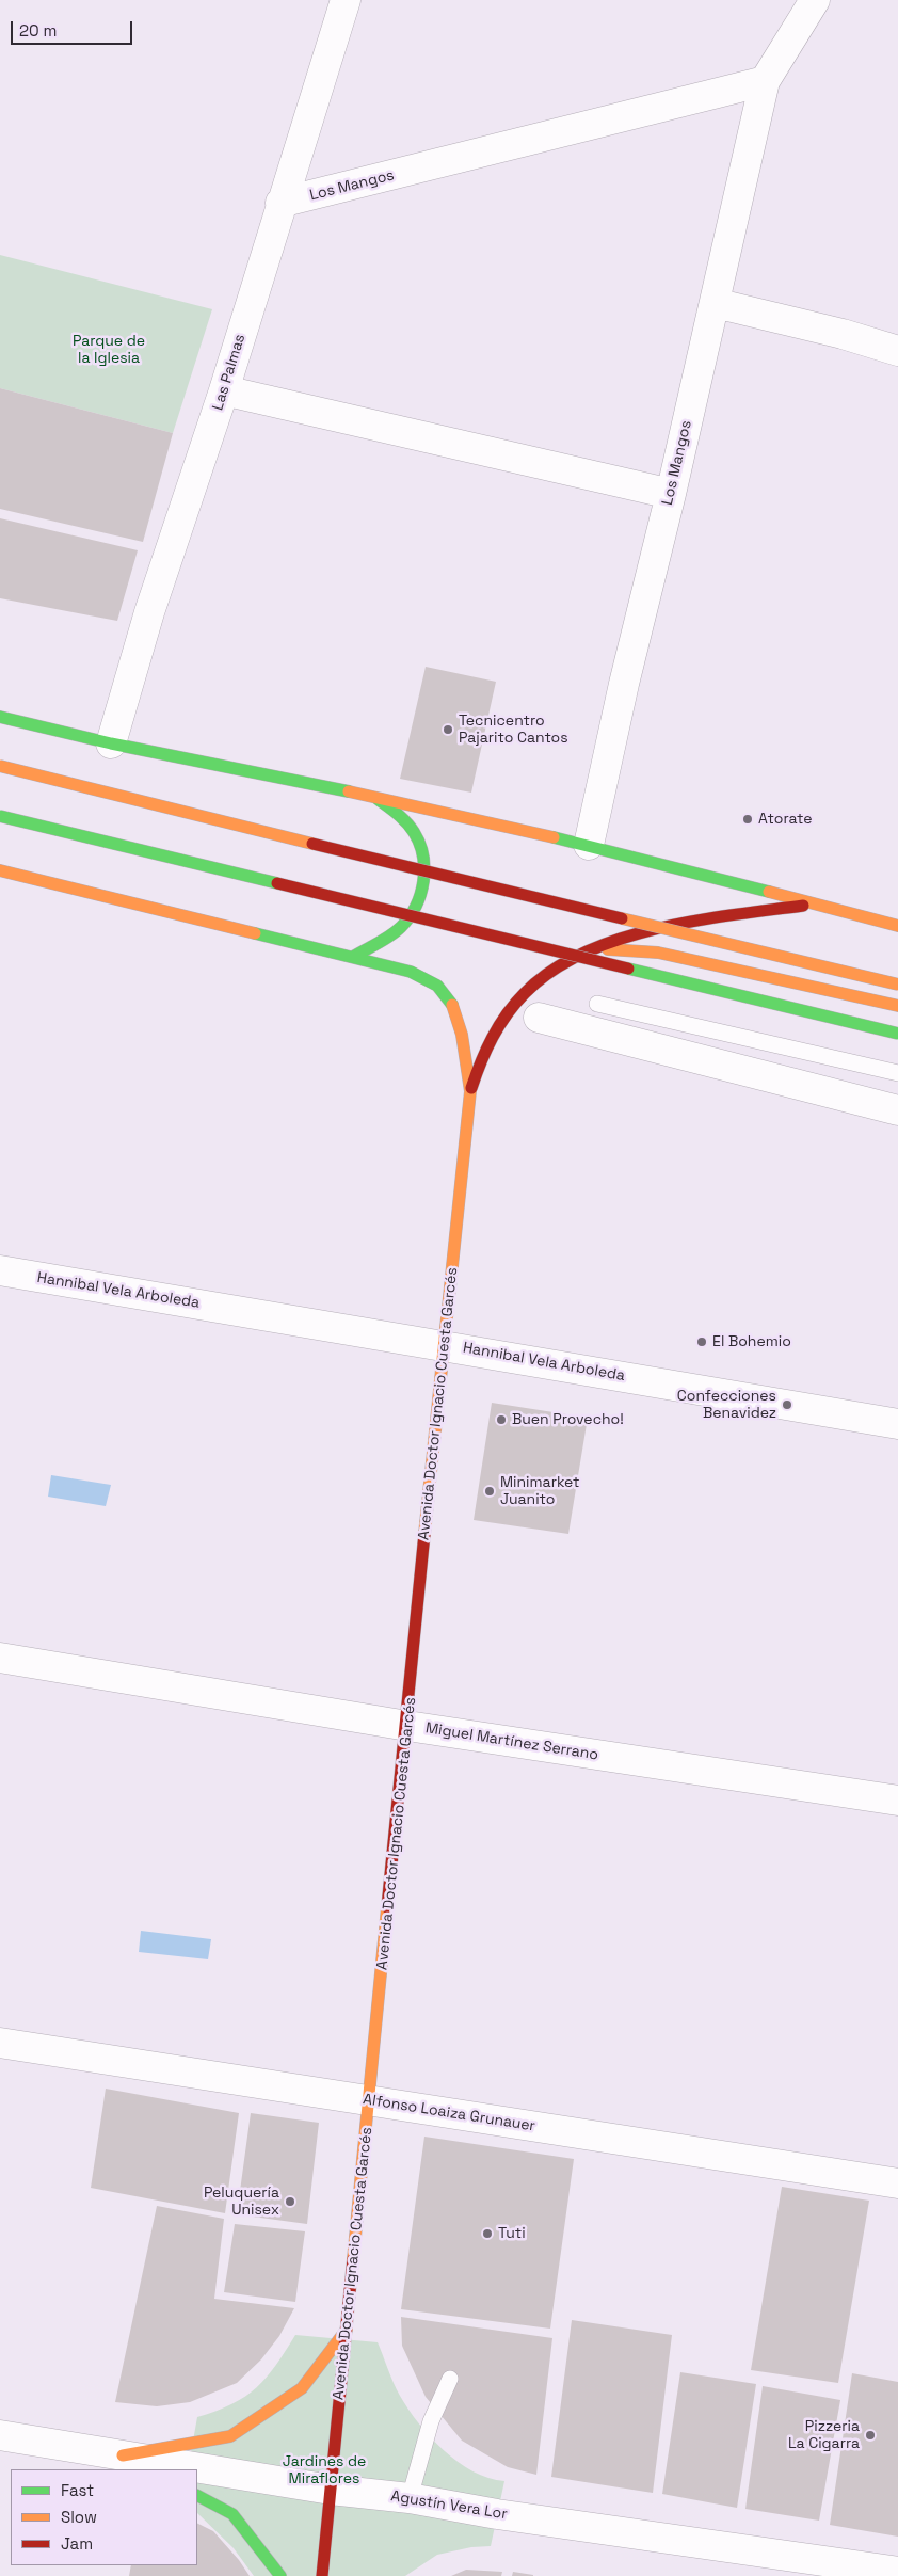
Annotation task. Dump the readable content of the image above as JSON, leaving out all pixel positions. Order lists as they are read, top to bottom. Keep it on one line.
{"streets":{"main road":["Avenida Doctor Ignacio Cuesta Garcés"],"street":["Los Mangos","Las Palmas","Hannibal Vela Arboleda","Miguel Martínez Serrano","Alfonso Loaiza Grunauer","Agustín Vera Lor"]},"crossings":[["Los Mangos","Las Palmas"],["Hannibal Vela Arboleda","Avenida Doctor Ignacio Cuesta Garcés"],["Avenida Doctor Ignacio Cuesta Garcés","Miguel Martínez Serrano"],["Avenida Doctor Ignacio Cuesta Garcés","Alfonso Loaiza Grunauer"],["Avenida Doctor Ignacio Cuesta Garcés","Agustín Vera Lor"]],"parks":["Parque de la Iglesia","Jardines de Miraflores"],"places":["Tecnicentro Pajarito Cantos","Atorate","El Bohemio","Confecciones Benavidez","Buen Provecho!","Minimarket Juanito","Peluquería Unisex","Tuti","Pizzeria La Cigarra"],"legend":["Fast","Slow","Jam"],"scale_bar":"20 m"}
